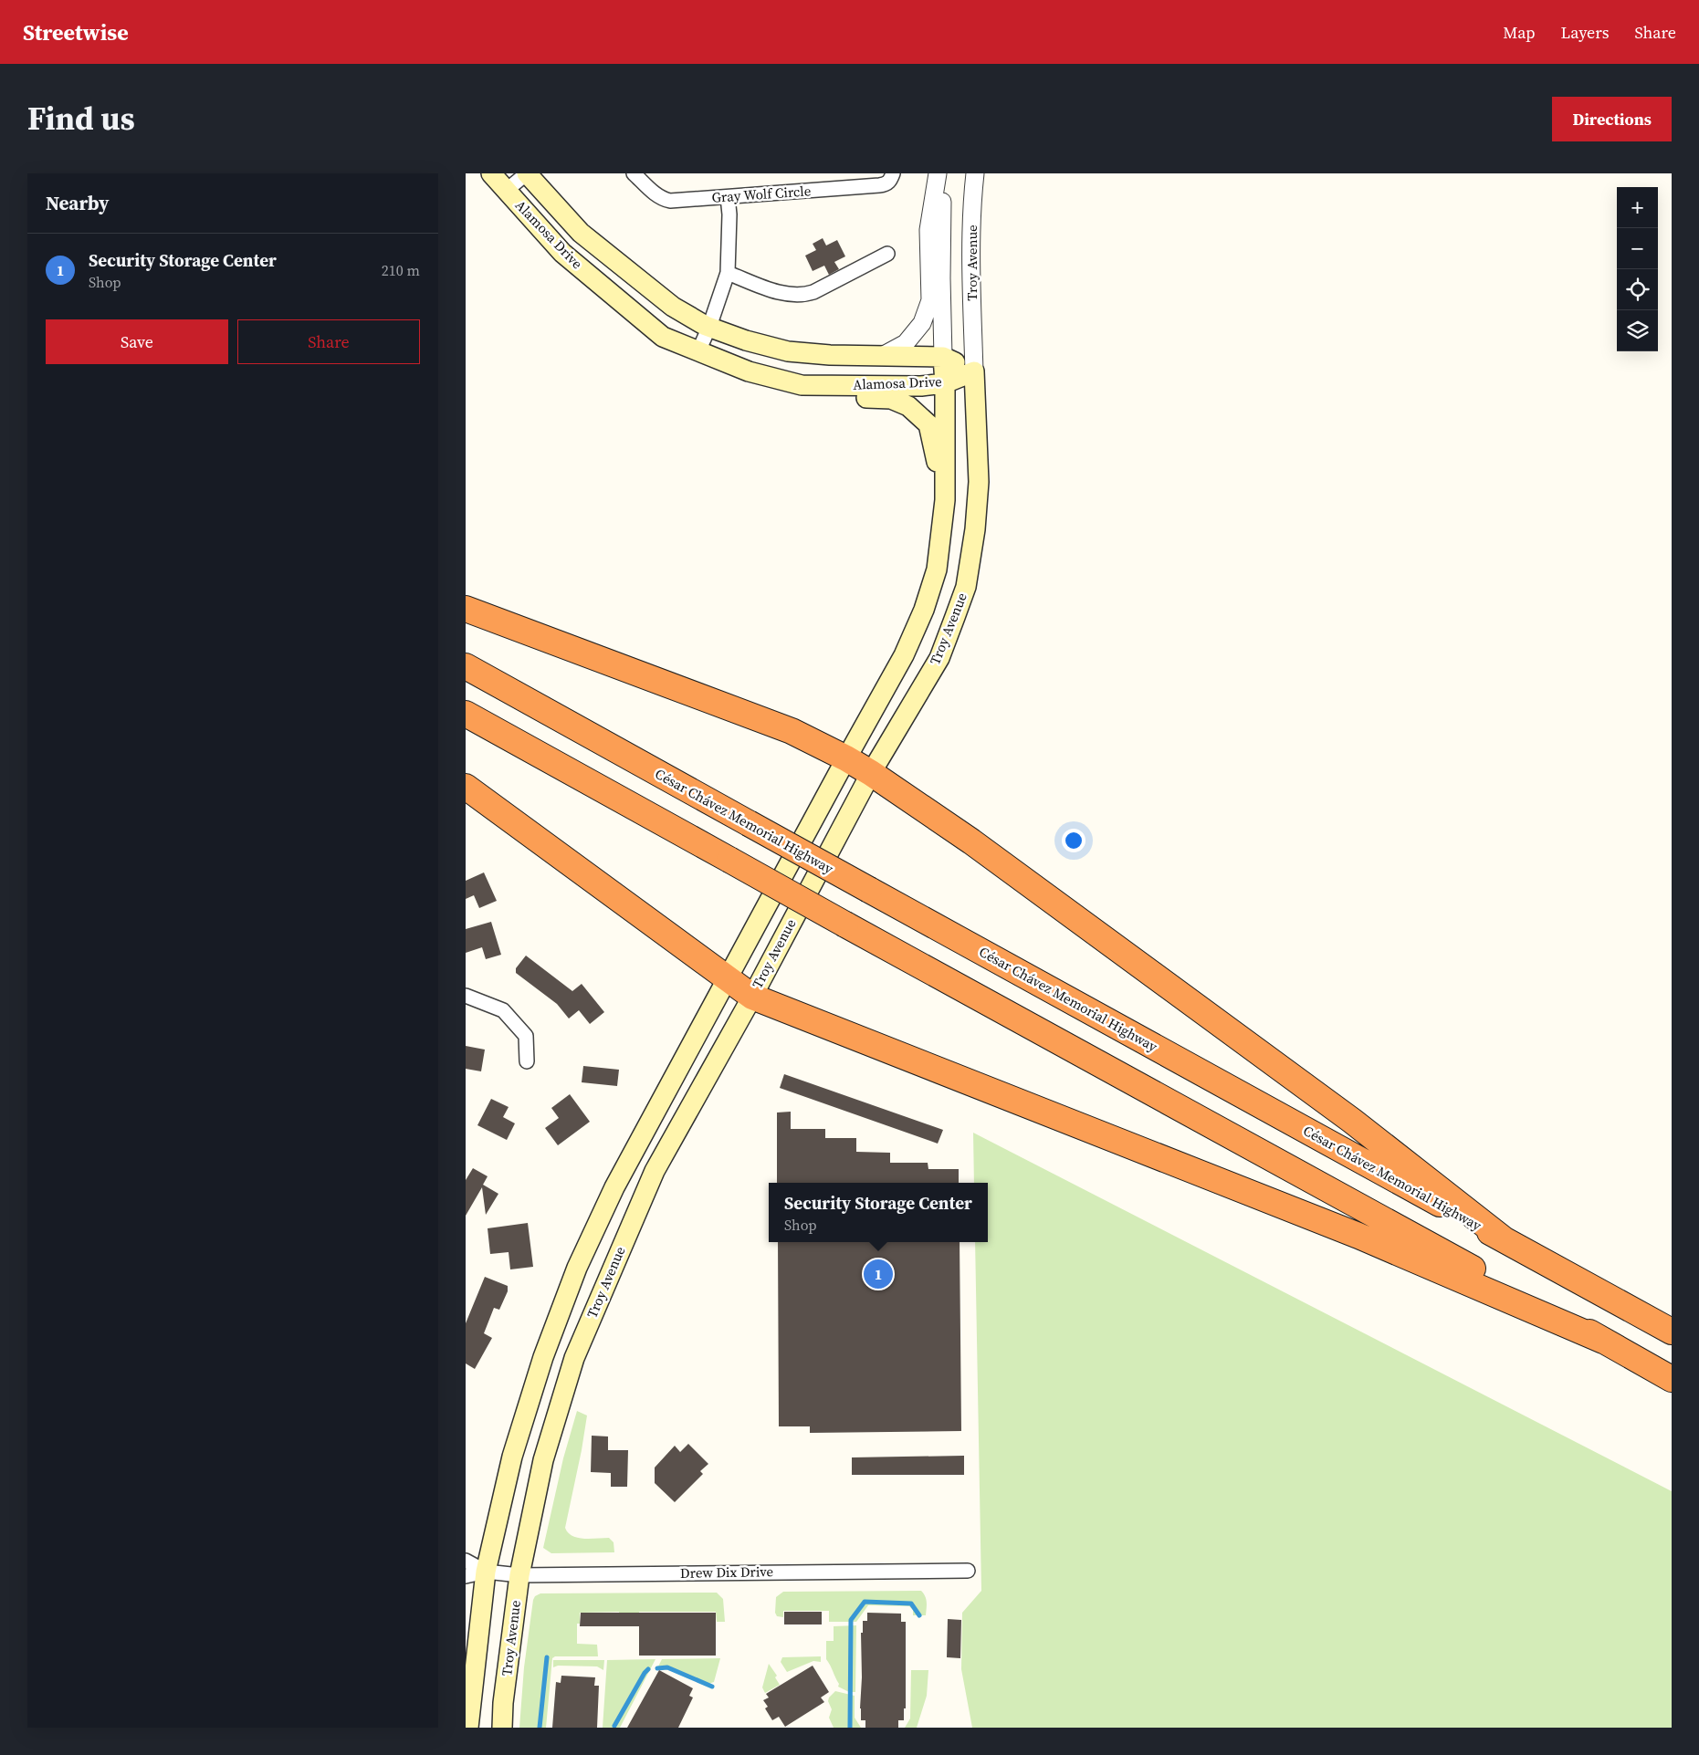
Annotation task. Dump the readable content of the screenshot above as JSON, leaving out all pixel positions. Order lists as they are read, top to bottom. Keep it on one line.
{"streets":{"highway":["César Chávez Memorial Highway"],"main road":["Alamosa Drive","Troy Avenue"],"street":["Gray Wolf Circle","Drew Dix Drive"]},"crossings":[["Alamosa Drive","Troy Avenue"],["Troy Avenue","Drew Dix Drive"]],"page":{"header":"Streetwise","nav":["Map","Layers","Share"],"title":"Find us","buttons":["Directions",["Save","Share"]],"heading":"Nearby","map_buttons":["+","−"],"list":[{"mark":"1","name":"Security Storage Center","note":"Shop","value":"210 m"}],"popup":["Security Storage Center","Shop"],"pins":"1"}}
